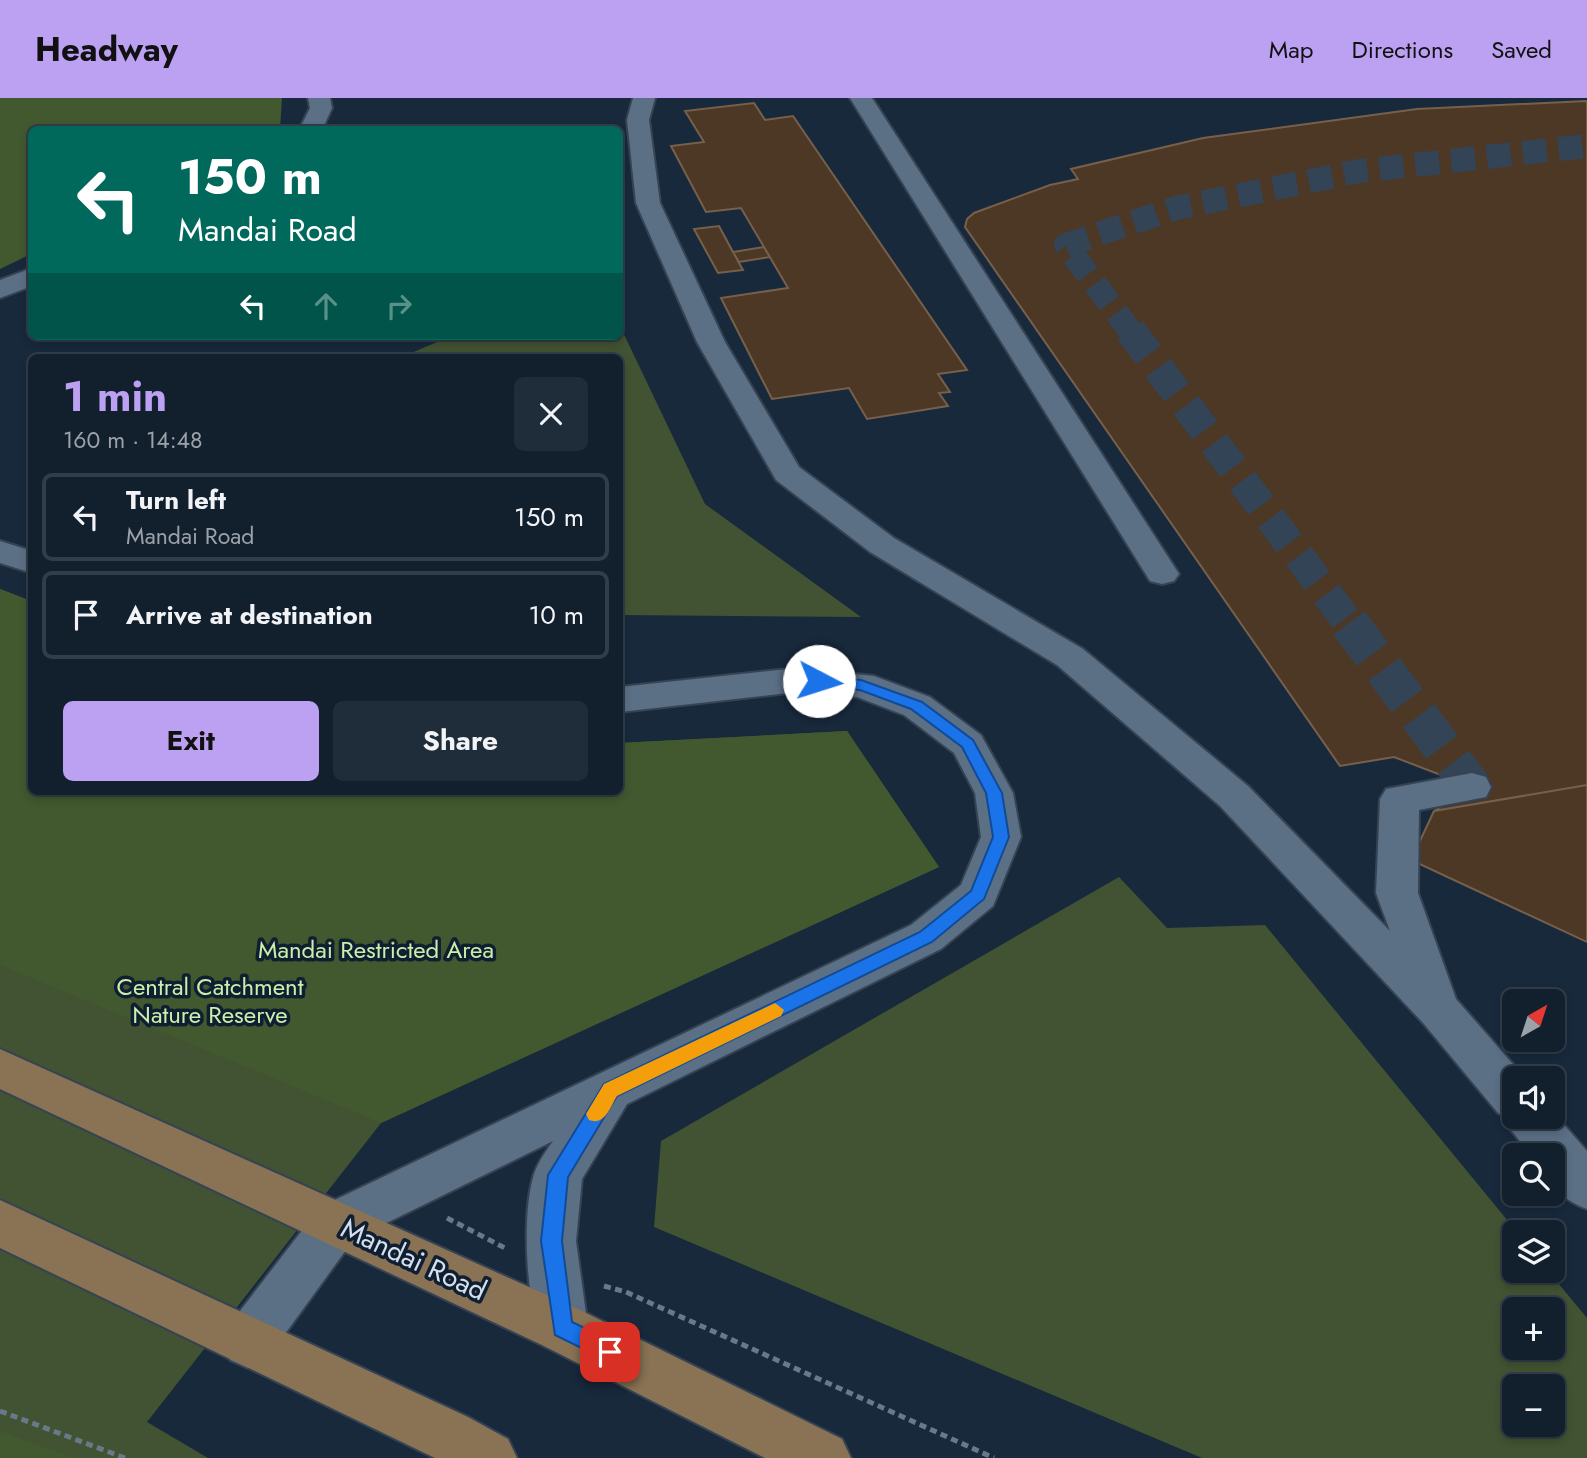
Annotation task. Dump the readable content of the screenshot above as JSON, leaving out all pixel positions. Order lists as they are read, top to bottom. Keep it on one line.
{"streets":{"main road":["Mandai Road"]},"parks":["Mandai Restricted Area","Central Catchment Nature Reserve"],"north":"top right","page":{"header":"Headway","nav":["Map","Directions","Saved"],"turn":["150 m","Mandai Road"],"heading":["1 min","160 m · 14:48"],"list":[{"name":"Turn left","note":"Mandai Road","value":"150 m"},{"name":"Arrive at destination","value":"10 m"}],"buttons":["Exit","Share"],"map_buttons":["+","−"]}}
